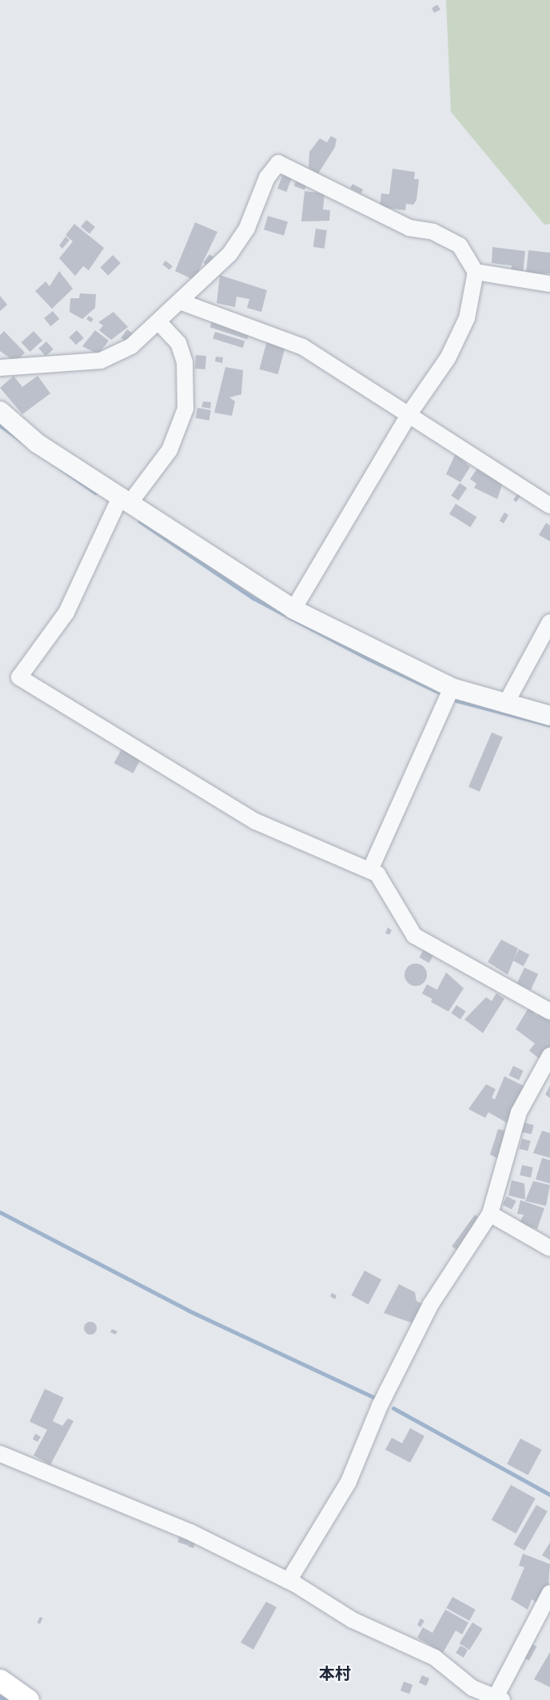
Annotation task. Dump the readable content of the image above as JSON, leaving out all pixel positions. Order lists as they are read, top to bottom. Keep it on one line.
{"districts":["本村"]}
